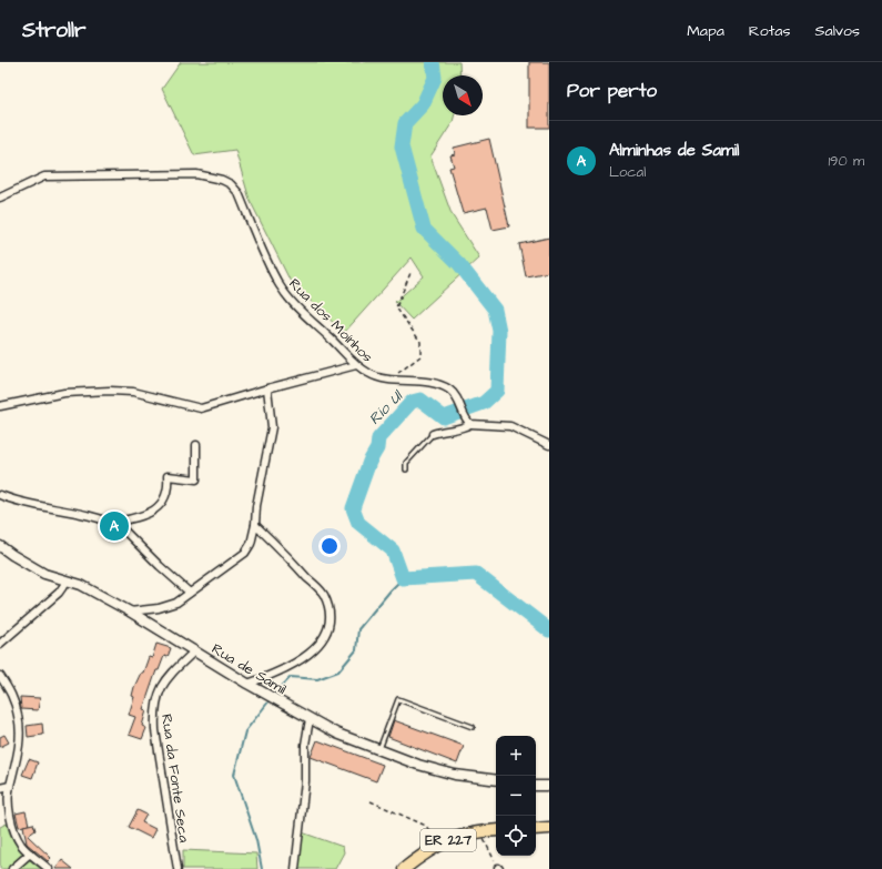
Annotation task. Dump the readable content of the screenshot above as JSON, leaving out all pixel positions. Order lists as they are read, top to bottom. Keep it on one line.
{"streets":{"main road":["ER 227"],"street":["Rua dos Moínhos","Rua de Samil","Rua da Fonte Seca"]},"crossings":[["Rua de Samil","Rua da Fonte Seca"]],"water":["Rio Ul"],"north":"bottom right","page":{"header":"Strollr","nav":["Mapa","Rotas","Salvos"],"heading":"Por perto","list":[{"mark":"A","name":"Alminhas de Samil","note":"Local","value":"190 m"}],"pins":"A","map_buttons":["+","−"]}}
